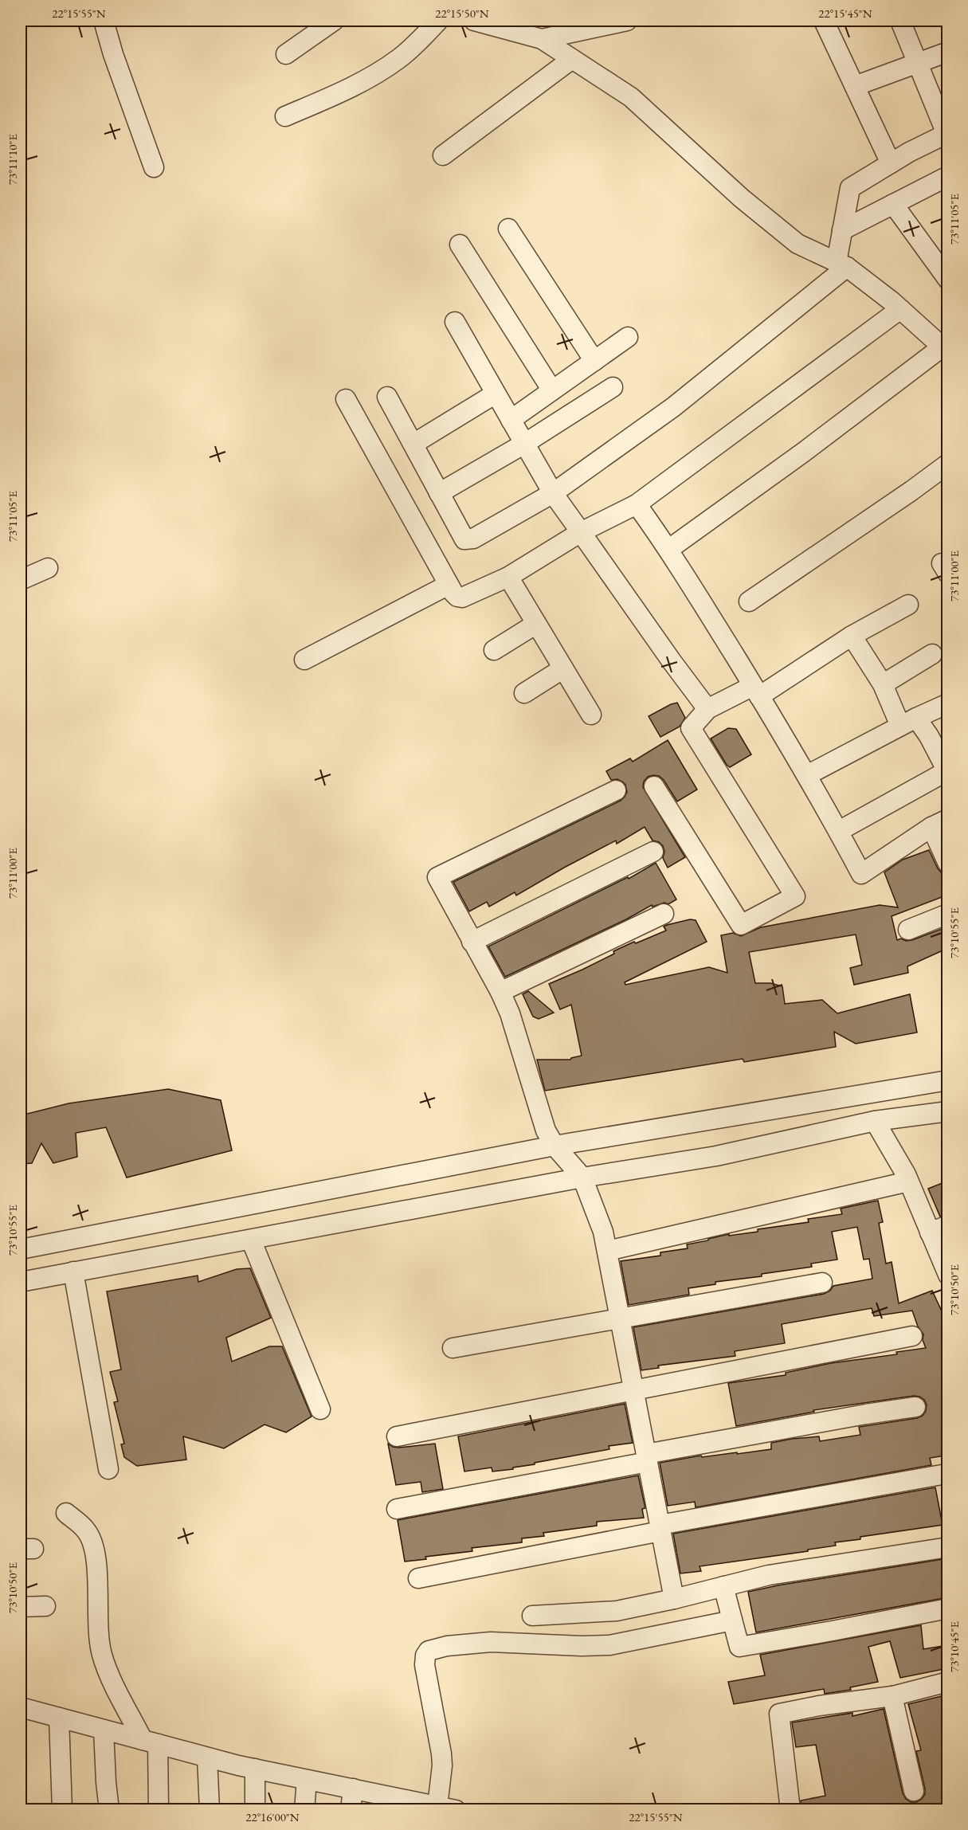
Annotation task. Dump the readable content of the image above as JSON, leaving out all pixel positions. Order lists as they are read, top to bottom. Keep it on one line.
{"coordinates":["22°15'55\"N","22°15'50\"N","22°15'45\"N","73°11'10\"E","73°11'05\"E","73°11'00\"E","73°10'55\"E","73°10'50\"E","73°10'45\"E","22°16'00\"N"]}
